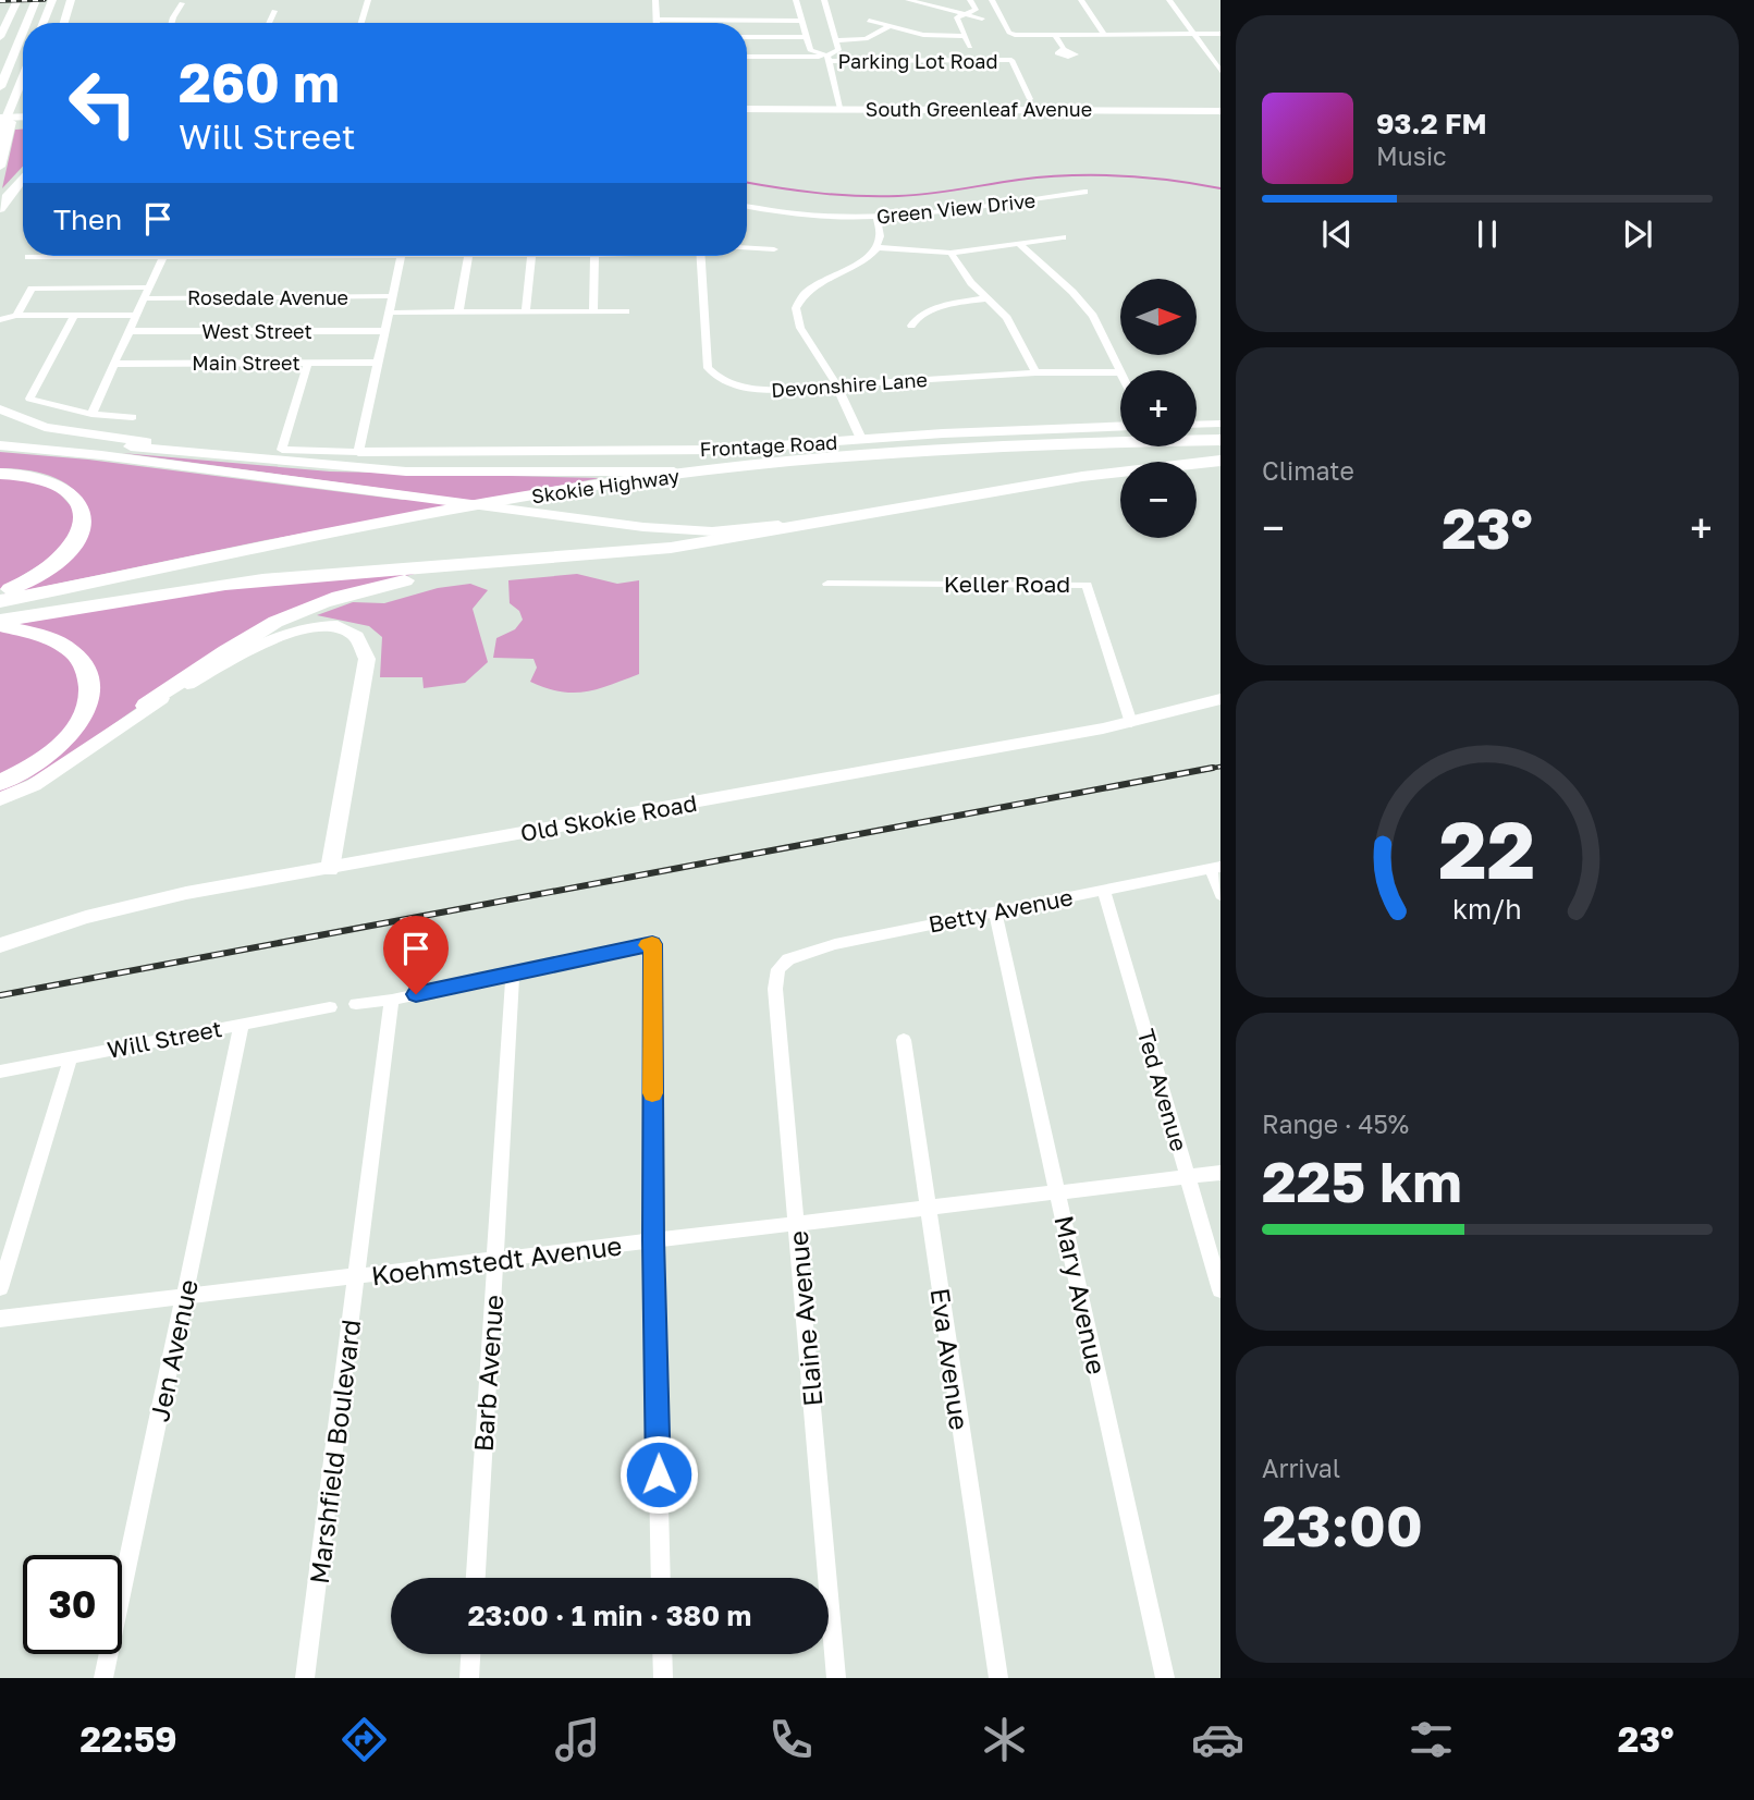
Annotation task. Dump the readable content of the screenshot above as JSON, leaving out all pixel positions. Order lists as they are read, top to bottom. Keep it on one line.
{"streets":{"highway":["Skokie Highway"],"street":["Parking Lot Road","South Greenleaf Avenue","Green View Drive","Rosedale Avenue","West Street","Main Street","Devonshire Lane","Frontage Road","Keller Road","Old Skokie Road","Betty Avenue","Will Street","Ted Avenue","Koehmstedt Avenue","Mary Avenue","Elaine Avenue","Jen Avenue","Eva Avenue","Barb Avenue","Marshfield Boulevard"]},"crossings":[["Keller Road","Old Skokie Road"],["Betty Avenue","Ted Avenue"],["Betty Avenue","Mary Avenue"],["Betty Avenue","Elaine Avenue"],["Will Street","Jen Avenue"],["Ted Avenue","Koehmstedt Avenue"],["Koehmstedt Avenue","Mary Avenue"],["Koehmstedt Avenue","Elaine Avenue"],["Koehmstedt Avenue","Jen Avenue"],["Koehmstedt Avenue","Eva Avenue"],["Koehmstedt Avenue","Barb Avenue"],["Koehmstedt Avenue","Marshfield Boulevard"]],"north":"right","page":{"turn":["260 m","Will Street"],"song":["93.2 FM","Music"],"then":"Then","map_buttons":["+","−"],"tile":["Climate",["Range · 45%","225 km"],["Arrival","23:00"]],"heat":["−","23°","+"],"limit":"30","trip":"23:00 · 1 min · 380 m","tabs":["22:59","23°"],"gauge":["22","km/h"]}}
